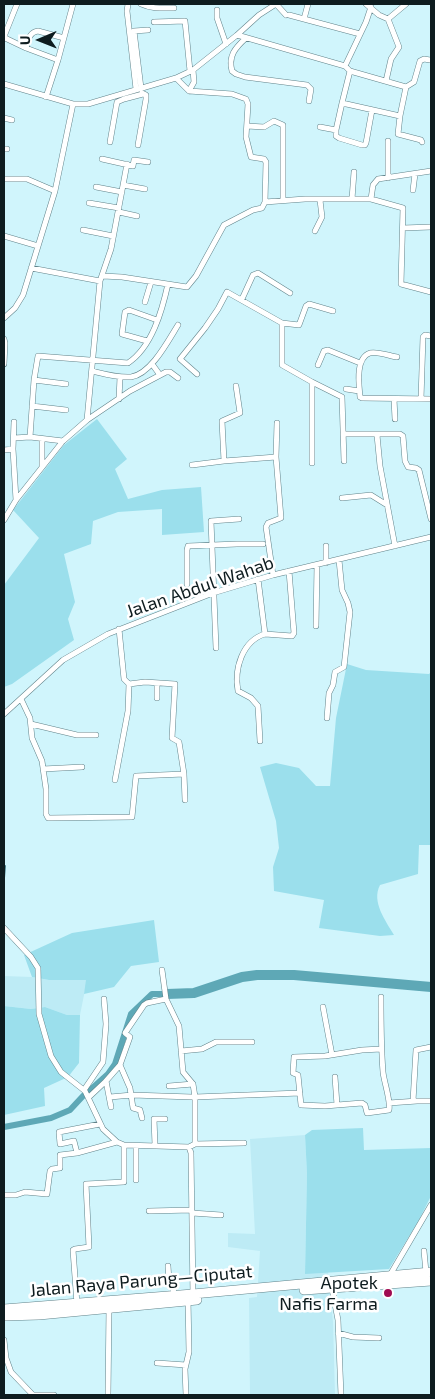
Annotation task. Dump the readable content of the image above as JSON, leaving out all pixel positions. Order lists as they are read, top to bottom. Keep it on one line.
{"streets":{"highway":["Jalan Raya Parung—Ciputat"],"street":["Jalan Abdul Wahab"]},"places":["Apotek Nafis Farma"],"north":"left"}
